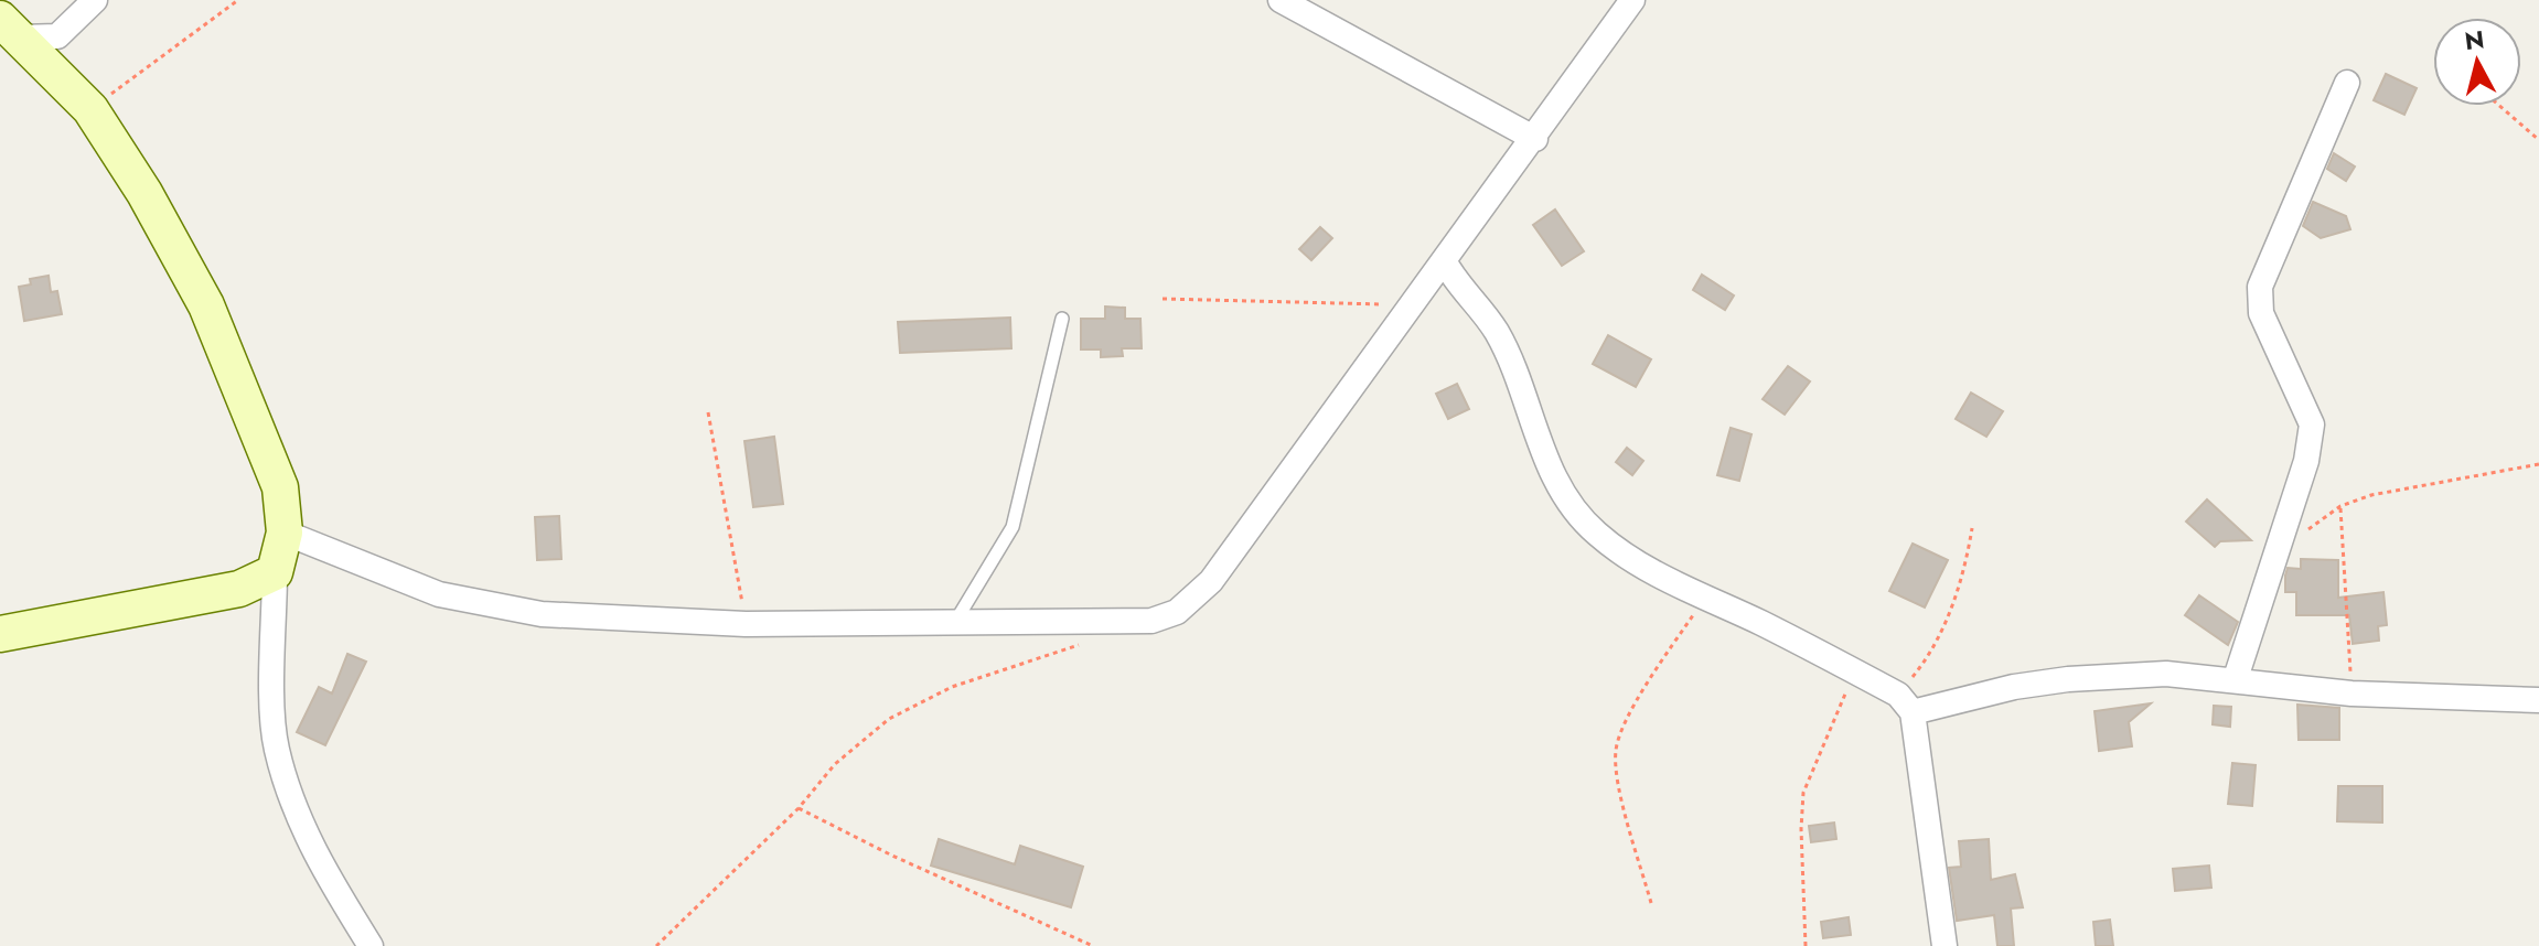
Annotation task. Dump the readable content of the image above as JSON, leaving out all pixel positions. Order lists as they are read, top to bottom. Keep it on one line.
{"north":"top"}
